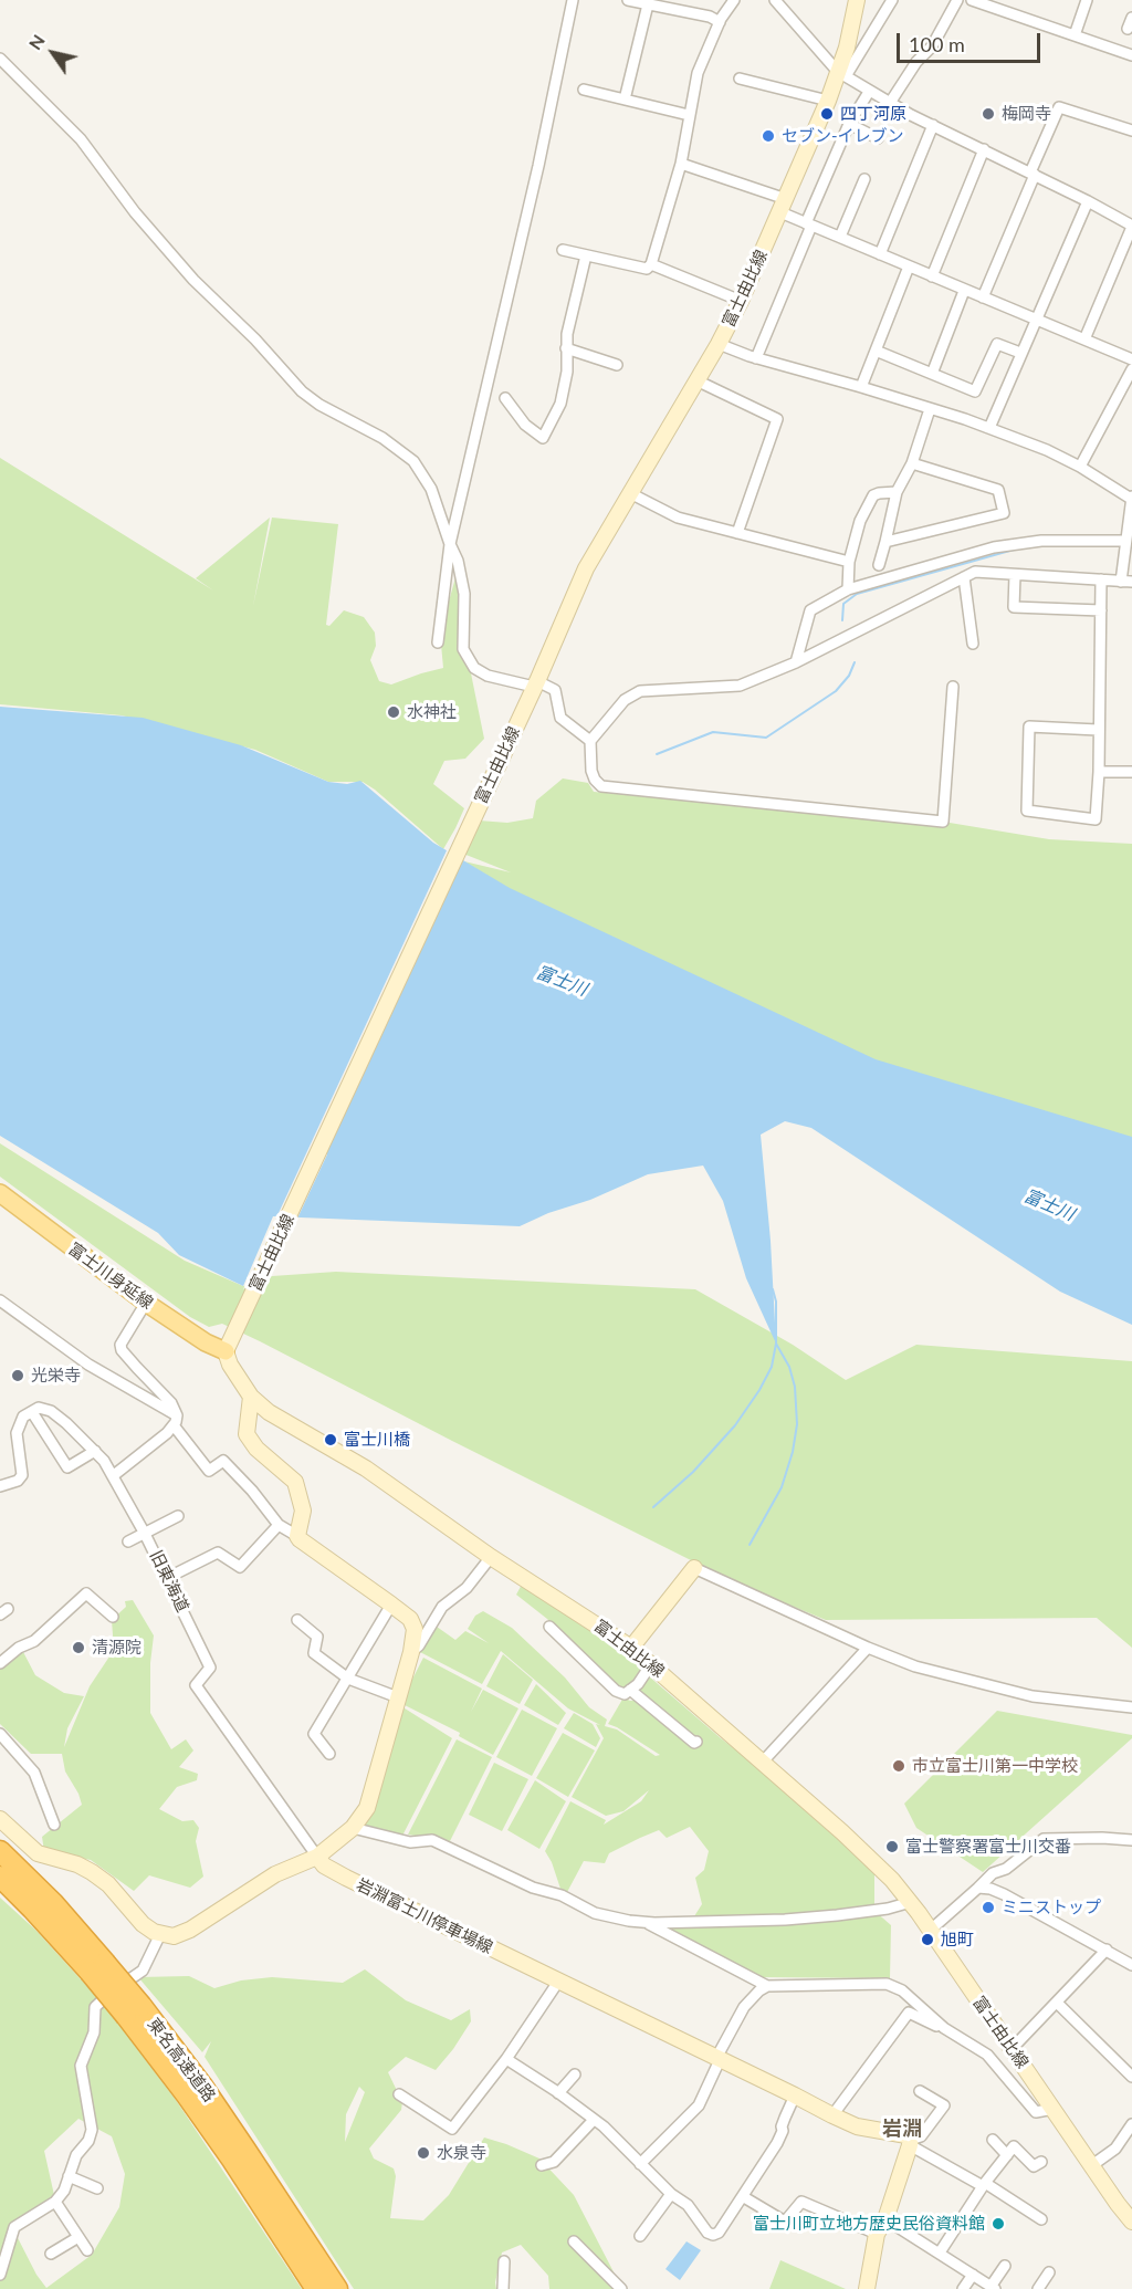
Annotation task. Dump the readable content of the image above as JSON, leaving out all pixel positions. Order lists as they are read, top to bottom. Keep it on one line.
{"streets":{"highway":["東名高速道路"],"main road":["富士由比線","富士川身延線","岩淵富士川停車場線"],"street":["旧東海道"]},"crossings":[["富士由比線","富士川身延線"],["旧東海道","岩淵富士川停車場線"]],"districts":["岩淵"],"water":["富士川"],"places":["四丁河原","梅岡寺","セブン-イレブン","水神社","光栄寺","富士川橋","清源院","市立富士川第一中学校","富士警察署富士川交番","ミニストップ","旭町","水泉寺","富士川町立地方歴史民俗資料館"],"scale_bar":"100 m","north":"top left"}
